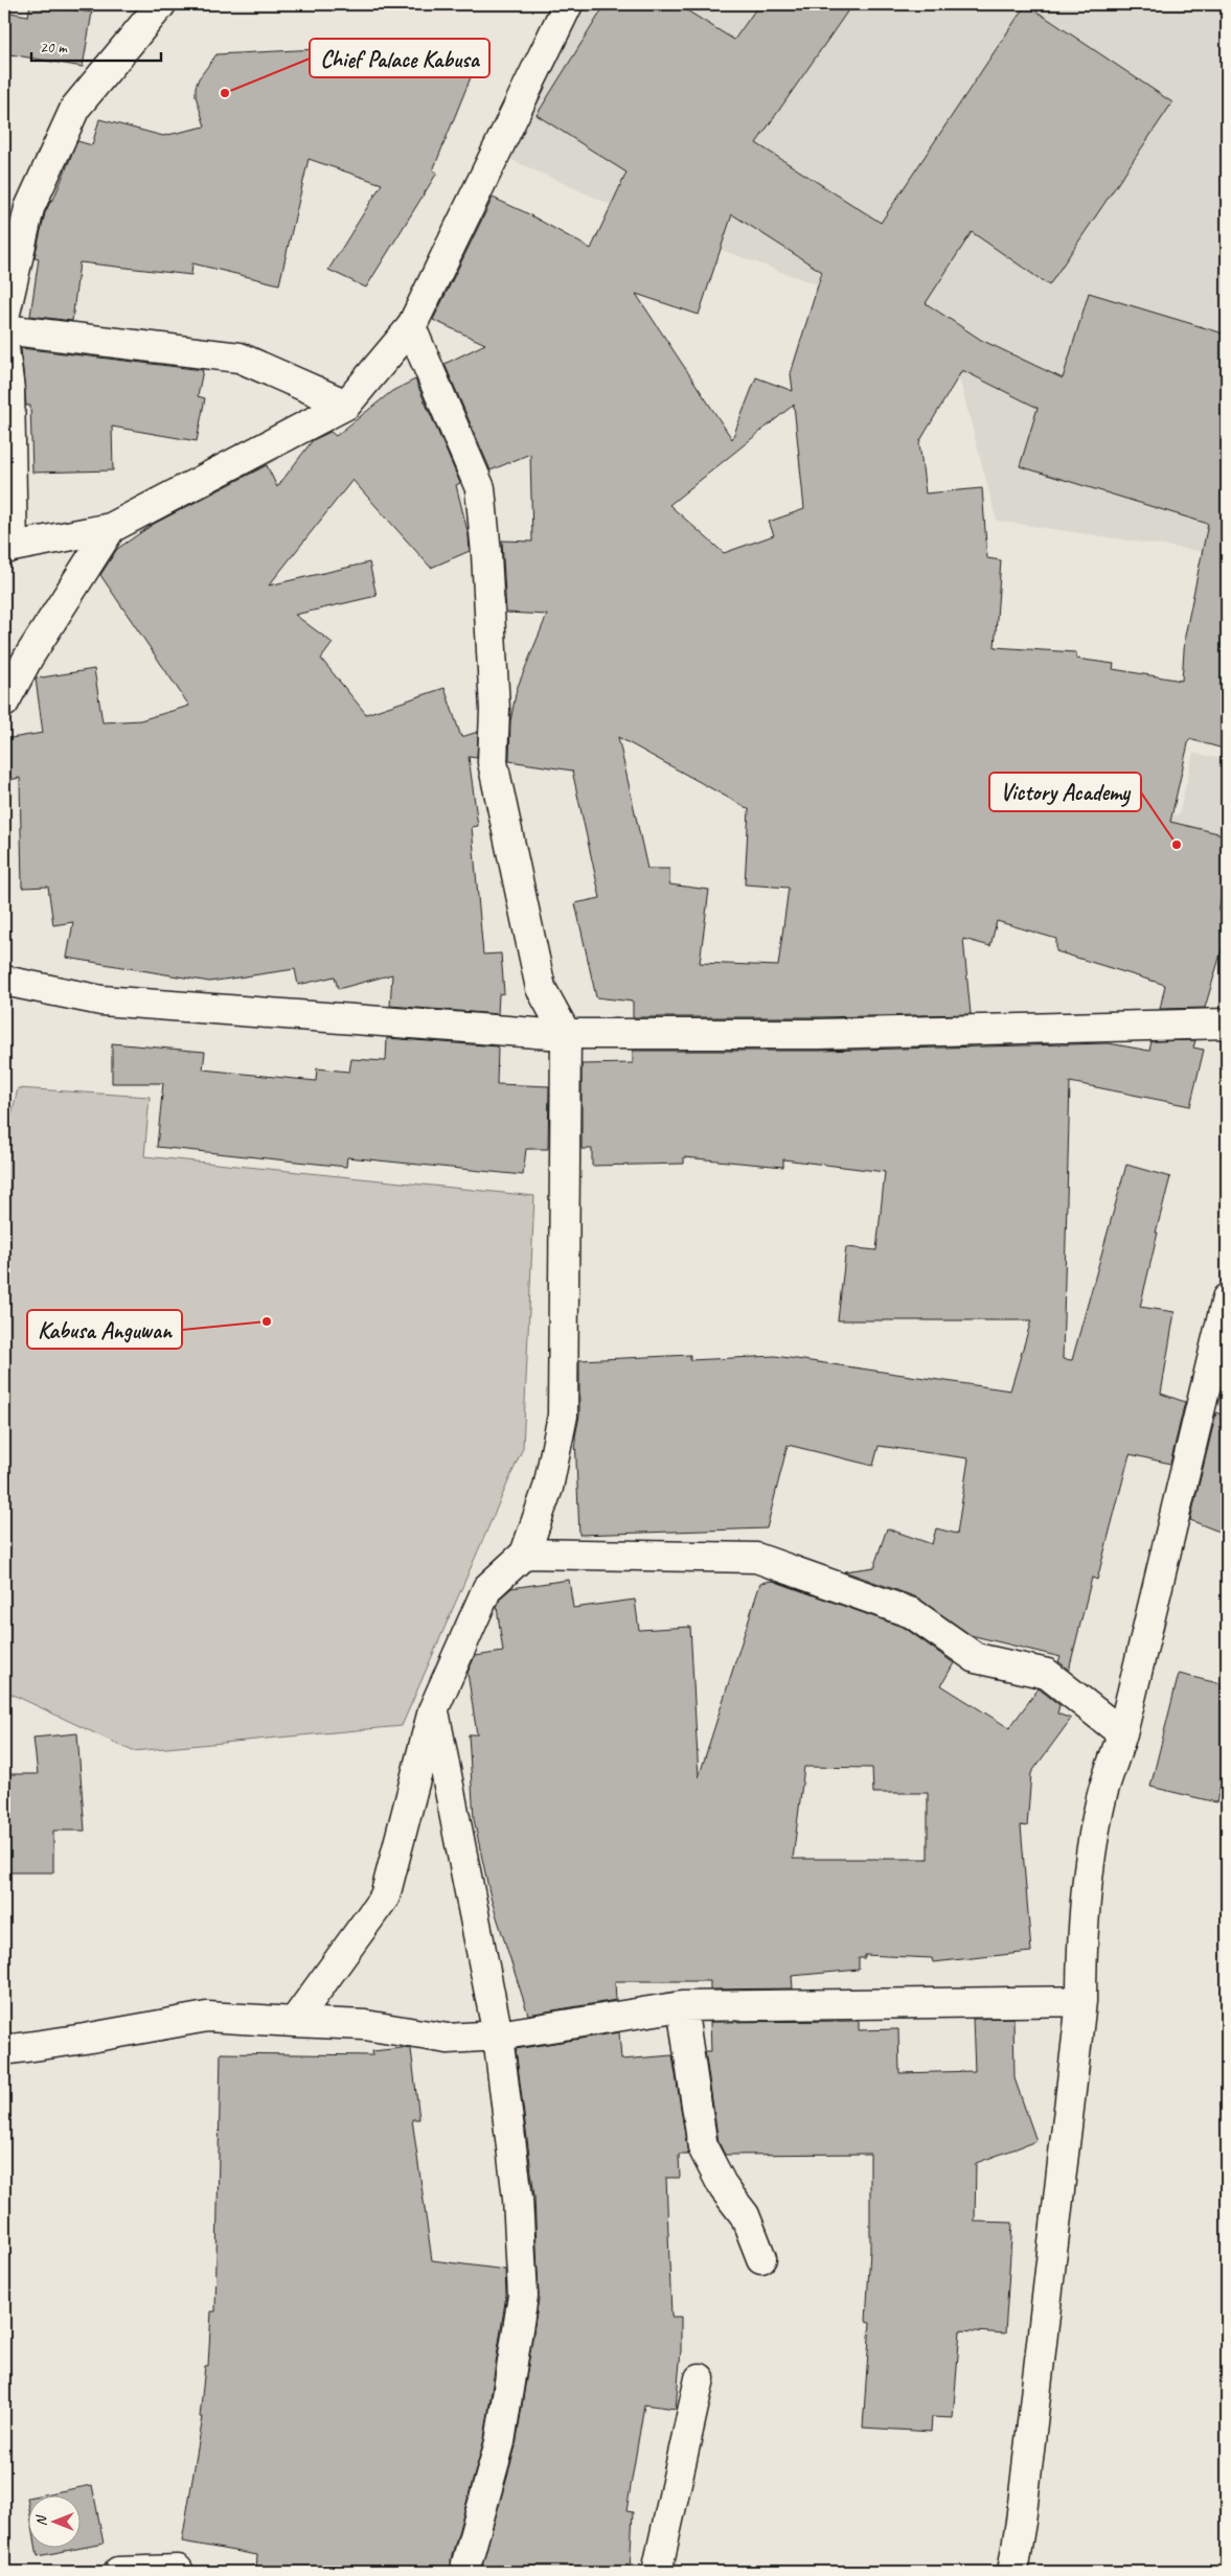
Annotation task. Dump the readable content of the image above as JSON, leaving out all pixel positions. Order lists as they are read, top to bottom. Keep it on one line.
{"places":["Chief Palace Kabusa","Victory Academy","Kabusa Anguwan"],"scale_bar":"20 m","north":"left"}
